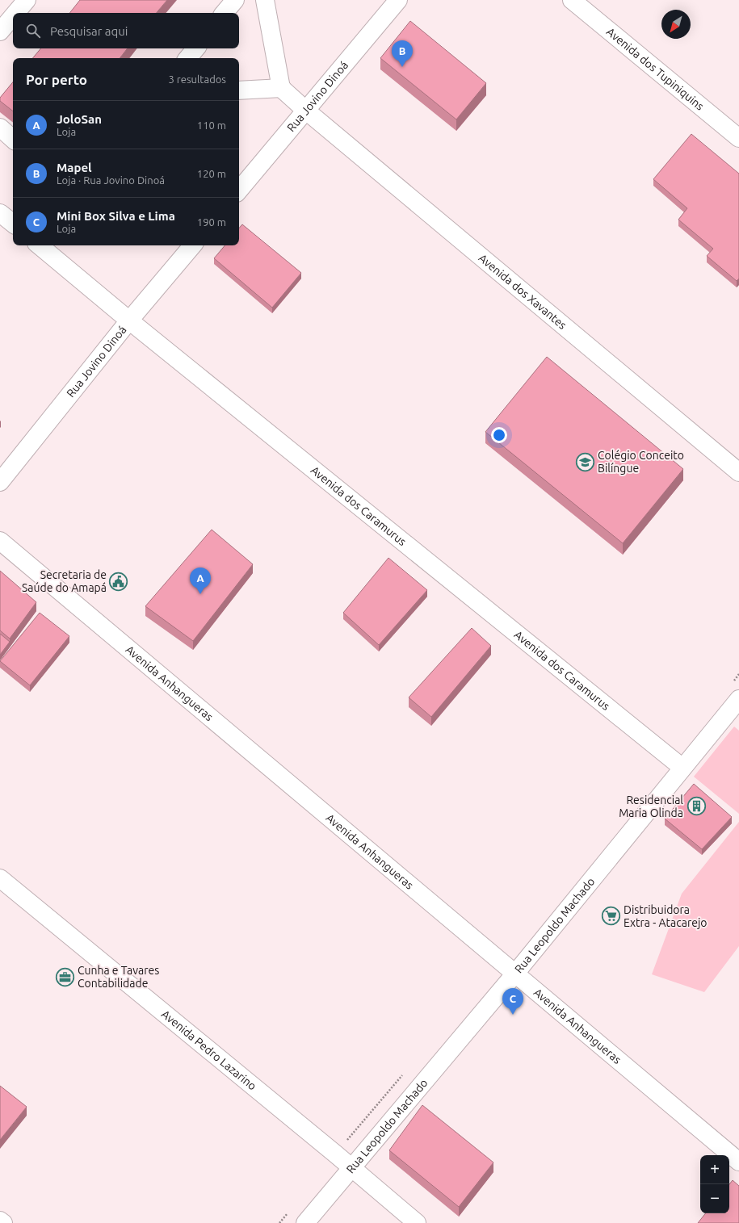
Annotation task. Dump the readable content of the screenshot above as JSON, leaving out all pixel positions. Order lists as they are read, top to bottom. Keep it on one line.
{"streets":{"street":["Avenida dos Tupiniquins","Rua Jovino Dinoá","Avenida dos Xavantes","Avenida dos Caramurus","Avenida Anhangueras","Rua Leopoldo Machado","Avenida Pedro Lazarino"]},"crossings":[["Rua Jovino Dinoá","Avenida dos Xavantes"],["Rua Jovino Dinoá","Avenida dos Caramurus"],["Avenida dos Caramurus","Rua Leopoldo Machado"],["Avenida Anhangueras","Rua Leopoldo Machado"],["Rua Leopoldo Machado","Avenida Pedro Lazarino"]],"places":{"school or university":["Colégio Conceito Bilíngue"],"public building":["Secretaria de Saúde do Amapá"],"building":["Residencial Maria Olinda"],"supermarket":["Distribuidora Extra - Atacarejo"],"office":["Cunha e Tavares Contabilidade"]},"north":"bottom left","page":{"search":"Pesquisar aqui","pins":["B","A","C"],"heading":["Por perto","3 resultados"],"list":[{"mark":"A","name":"JoloSan","note":"Loja","value":"110 m"},{"mark":"B","name":"Mapel","note":"Loja · Rua Jovino Dinoá","value":"120 m"},{"mark":"C","name":"Mini Box Silva e Lima","note":"Loja","value":"190 m"}],"map_buttons":["+","−"]}}
